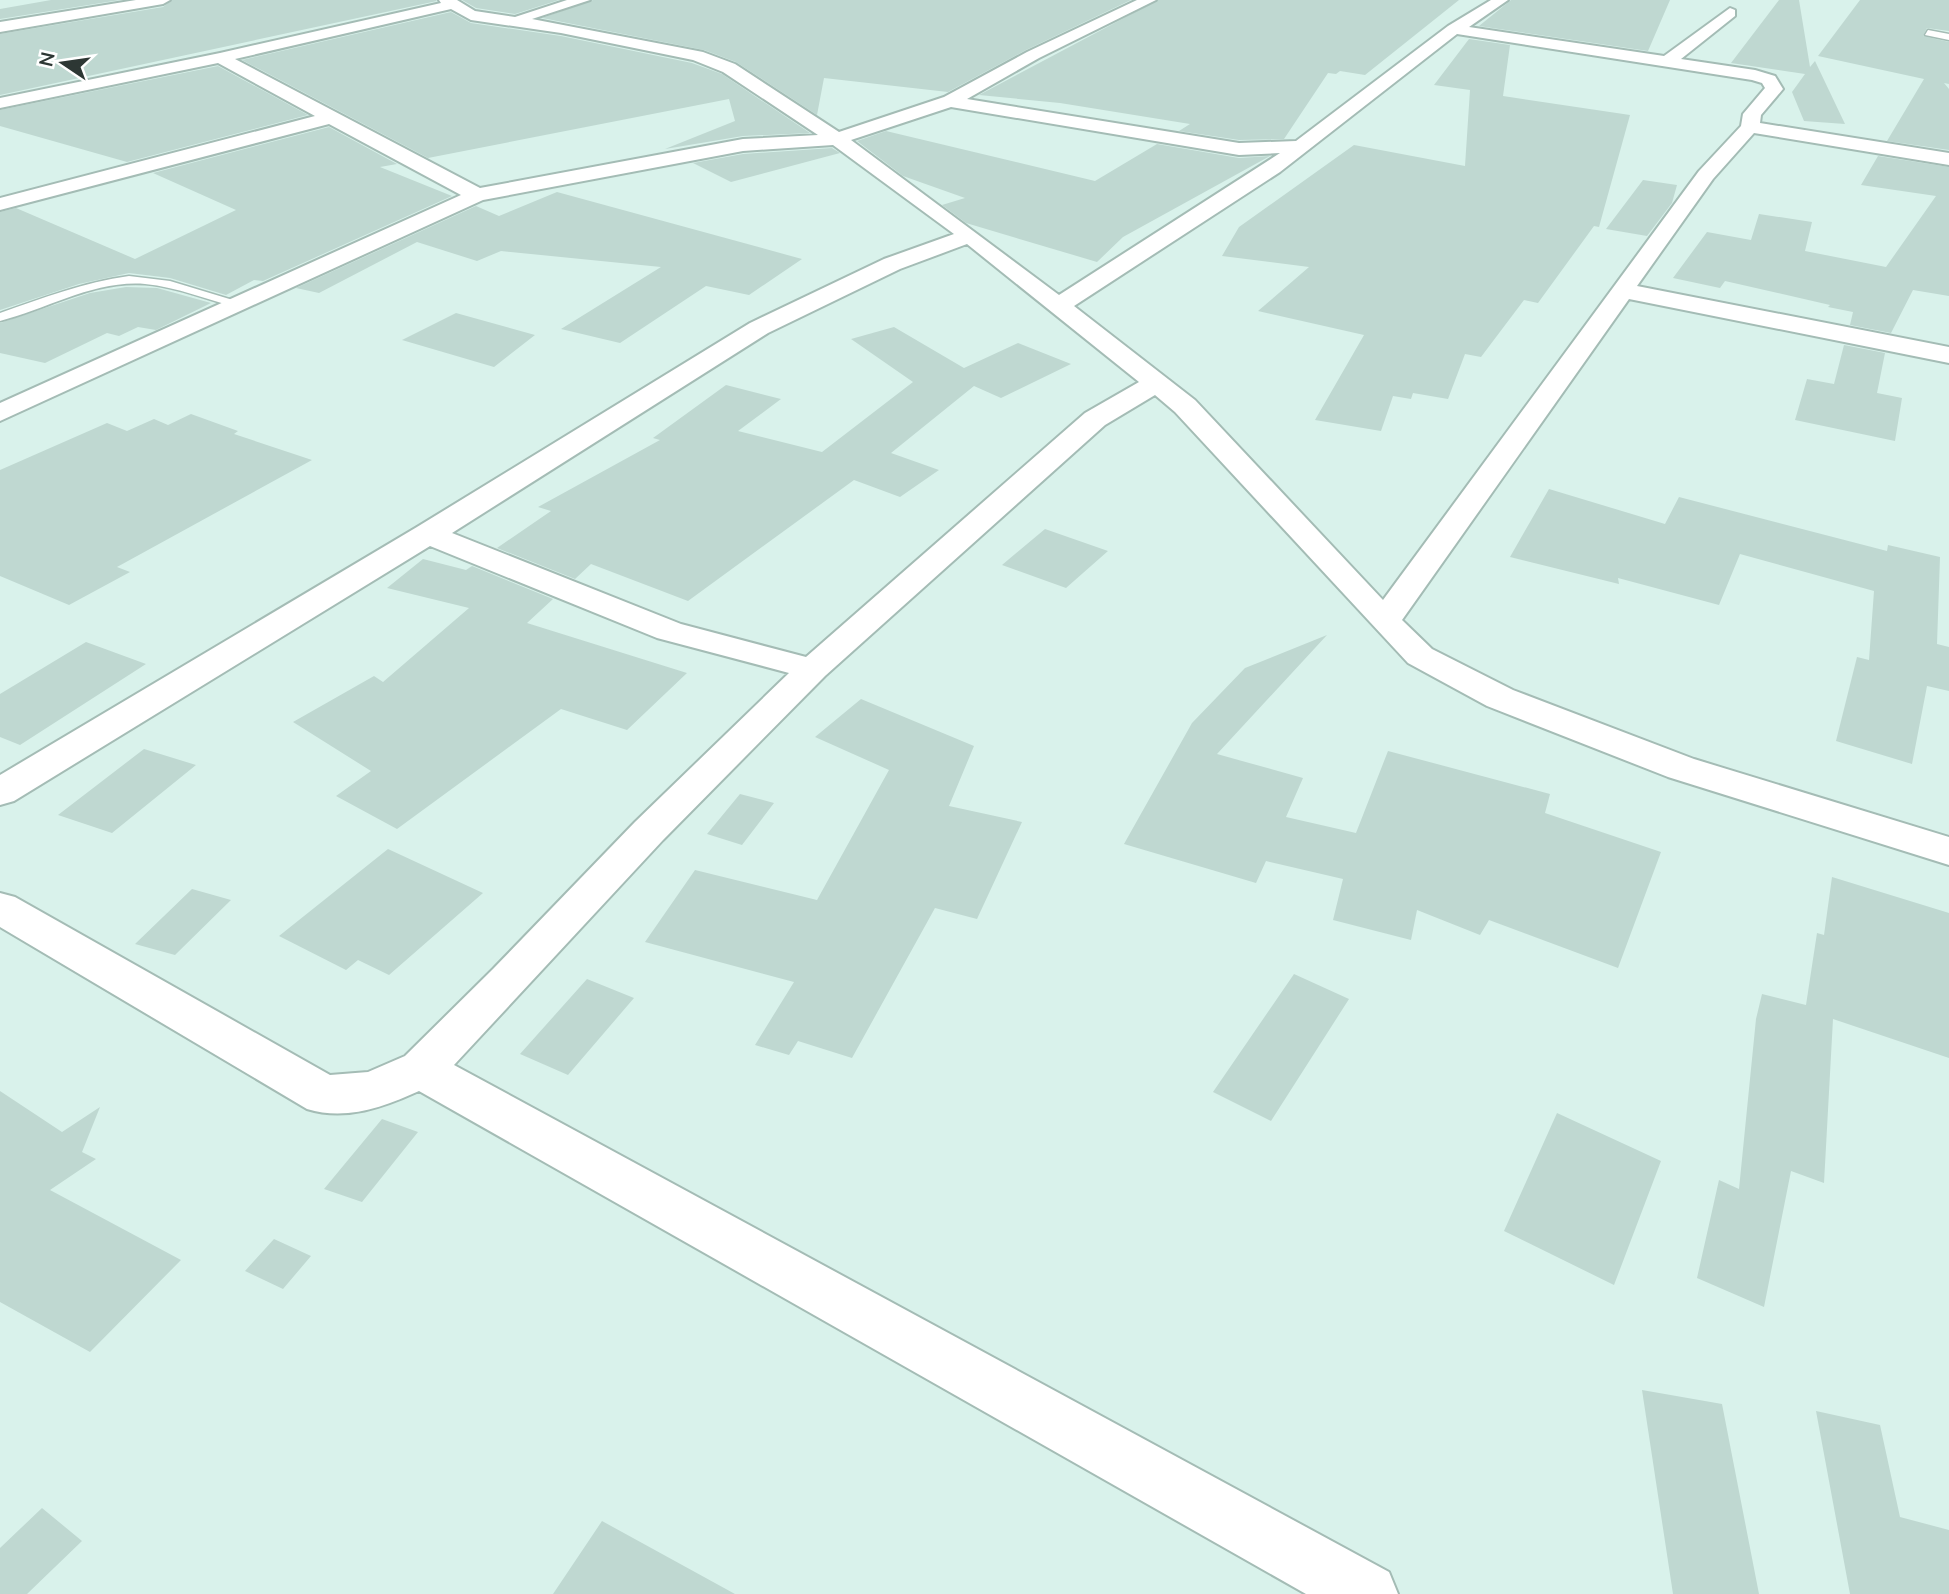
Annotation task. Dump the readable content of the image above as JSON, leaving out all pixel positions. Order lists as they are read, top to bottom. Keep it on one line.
{"north":"left"}
